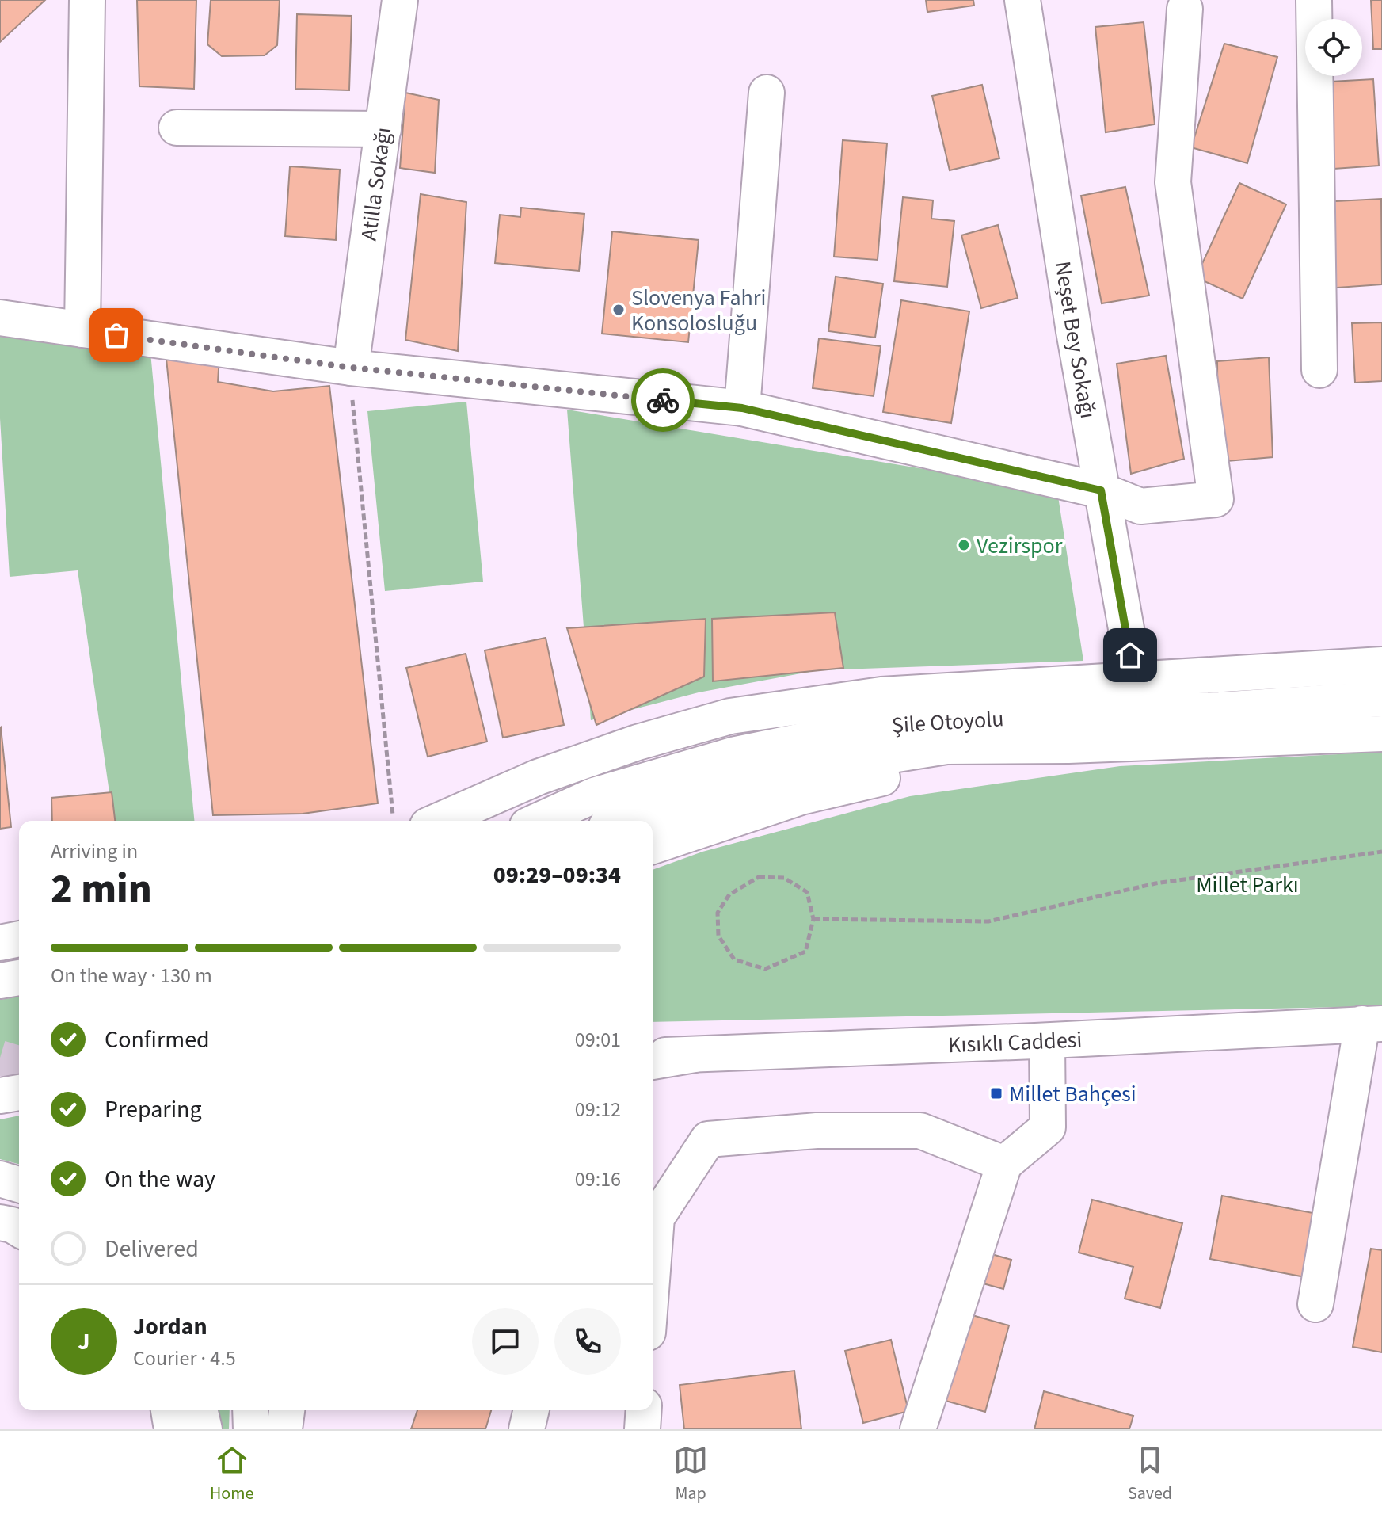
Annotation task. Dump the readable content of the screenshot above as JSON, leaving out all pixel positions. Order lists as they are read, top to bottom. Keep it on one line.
{"streets":{"main road":["Atilla Sokağı","Neşet Bey Sokağı","Şile Otoyolu","Kısıklı Caddesi"]},"parks":["Millet Parkı"],"places":{"other":["Slovenya Fahri Konsolosluğu","Vezirspor"],"transit":["Millet Bahçesi"]},"page":{"heading":["2 min","Arriving in","09:29–09:34"],"panel":["Jordan","Courier · 4.5"],"bar":"On the way · 130 m","list":[["Confirmed","09:01"],["Preparing","09:12"],["On the way","09:16"],"Delivered"],"round":"J","tabs":["Home","Map","Saved"]}}
